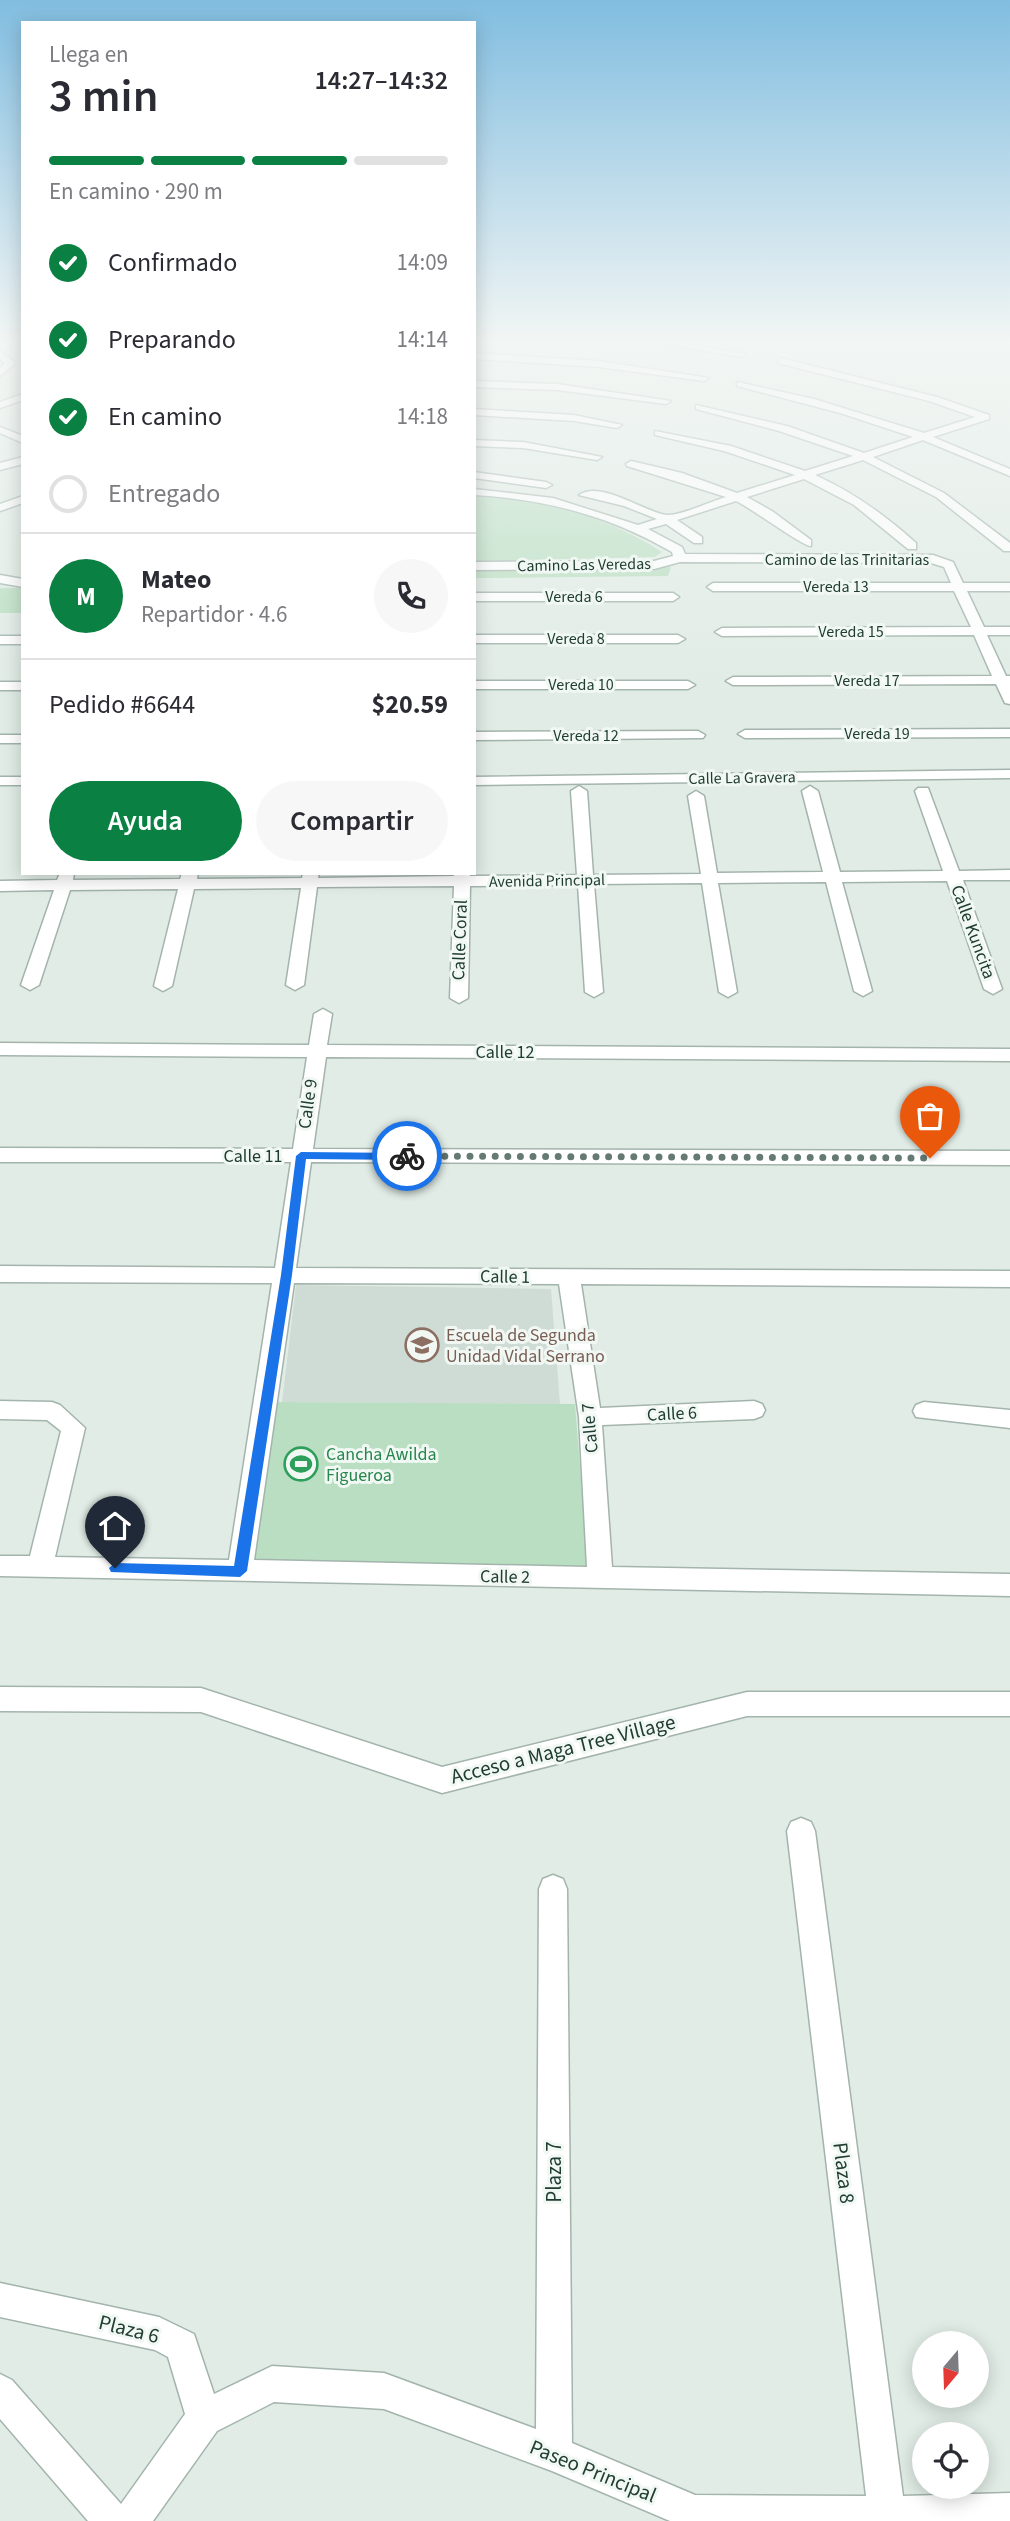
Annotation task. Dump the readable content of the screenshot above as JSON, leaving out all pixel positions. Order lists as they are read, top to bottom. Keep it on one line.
{"streets":{"street":["Camino de las Trinitarias","Camino Las Veredas","Vereda 13","Vereda 6","Vereda 15","Vereda 8","Vereda 17","Vereda 10","Vereda 19","Vereda 12","Calle La Gravera","Avenida Principal","Calle Kuncita","Calle Coral","Calle 12","Calle 9","Calle 11","Calle 1","Calle 6","Calle 7","Calle 2","Acceso a Maga Tree Village","Plaza 7","Plaza 8","Plaza 6","Paseo Principal"]},"crossings":[["Camino de las Trinitarias","Camino Las Veredas"],["Camino de las Trinitarias","Vereda 13"],["Camino de las Trinitarias","Vereda 15"],["Camino de las Trinitarias","Vereda 17"],["Avenida Principal","Calle Kuncita"],["Avenida Principal","Calle Coral"],["Calle 12","Calle 9"],["Calle 9","Calle 11"],["Calle 9","Calle 1"],["Calle 9","Calle 2"],["Calle 1","Calle 7"],["Calle 6","Calle 7"],["Calle 7","Calle 2"],["Plaza 7","Paseo Principal"],["Plaza 8","Paseo Principal"],["Plaza 6","Paseo Principal"]],"places":{"school or university":["Escuela de Segunda Unidad Vidal Serrano"],"sports":["Cancha Awilda Figueroa"]},"north":"bottom","page":{"heading":["3 min","Llega en","14:27–14:32"],"panel":["Mateo","Repartidor · 4.6","Pedido #6644","$20.59"],"bar":"En camino · 290 m","list":[["Confirmado","14:09"],["Preparando","14:14"],["En camino","14:18"],"Entregado"],"round":"M","buttons":["Ayuda","Compartir"]}}
